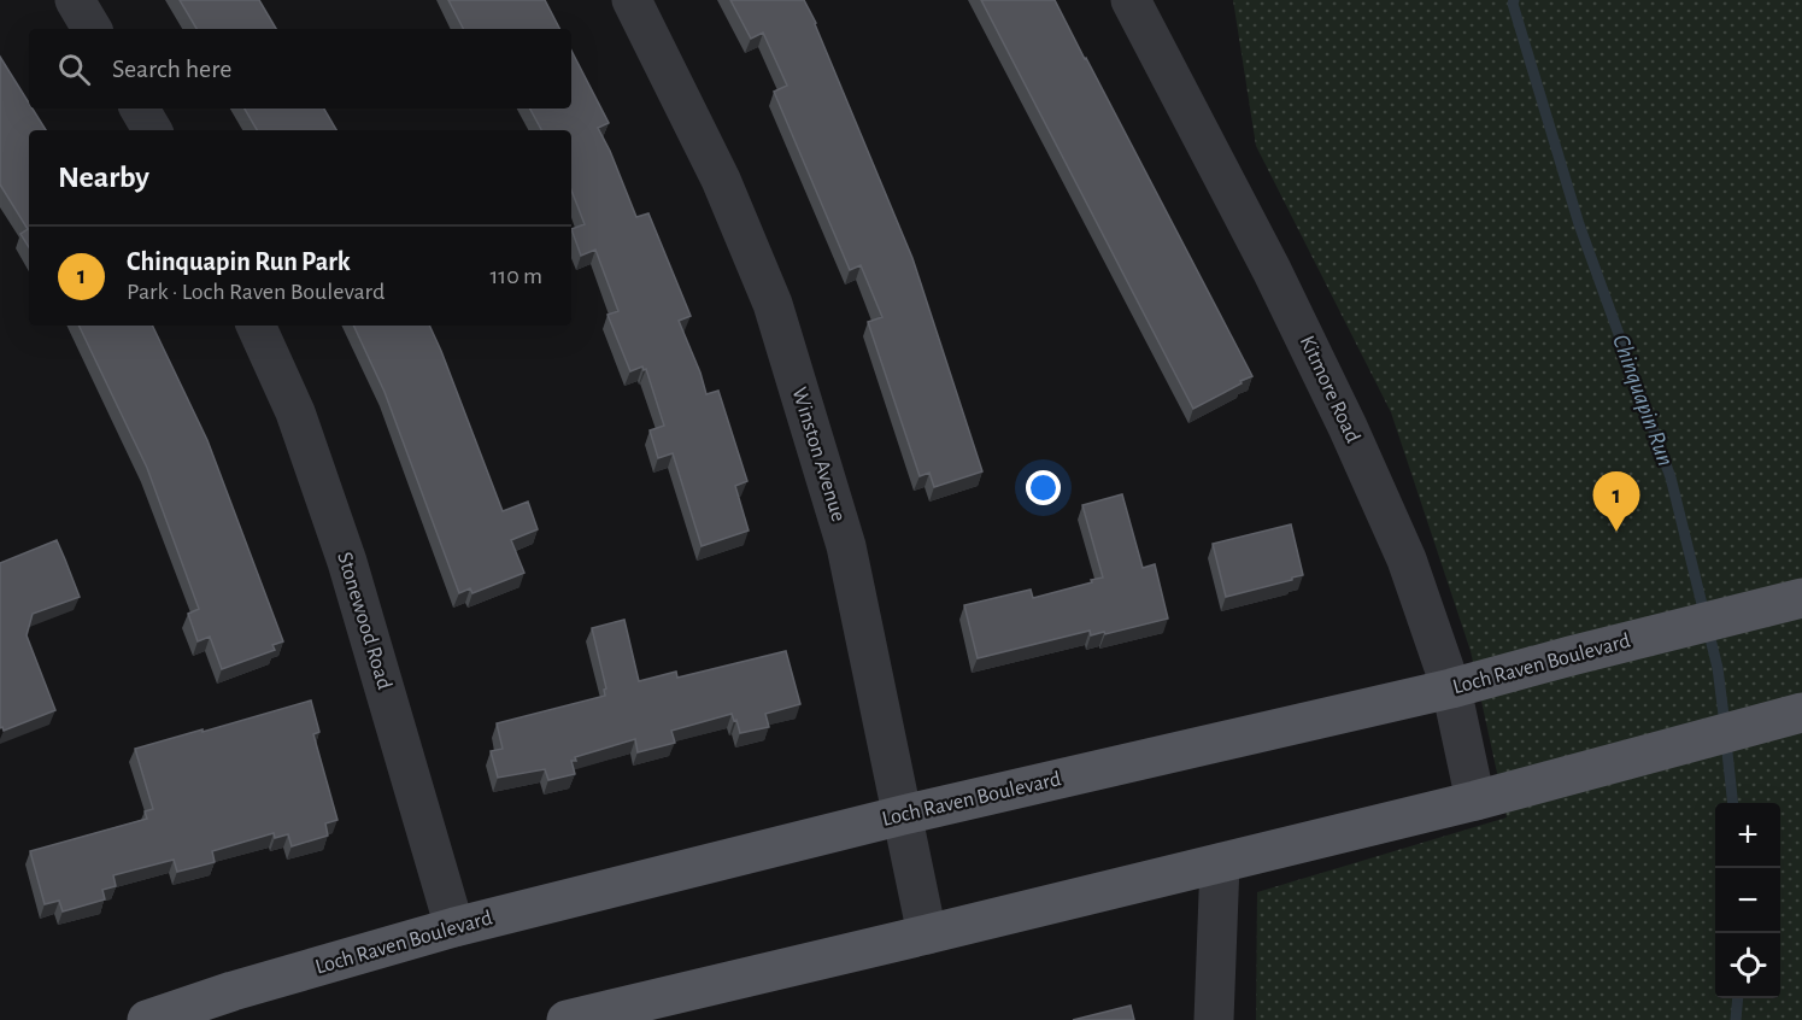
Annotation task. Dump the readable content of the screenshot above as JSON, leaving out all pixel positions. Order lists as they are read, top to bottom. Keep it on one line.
{"streets":{"main road":["Loch Raven Boulevard"],"street":["Kitmore Road","Winston Avenue","Stonewood Road"]},"crossings":[["Kitmore Road","Loch Raven Boulevard"],["Winston Avenue","Loch Raven Boulevard"],["Stonewood Road","Loch Raven Boulevard"]],"water":["Chinquapin Run"],"page":{"search":"Search here","heading":"Nearby","list":[{"mark":"1","name":"Chinquapin Run Park","note":"Park · Loch Raven Boulevard","value":"110 m"}],"pins":"1","map_buttons":["+","−"]}}
